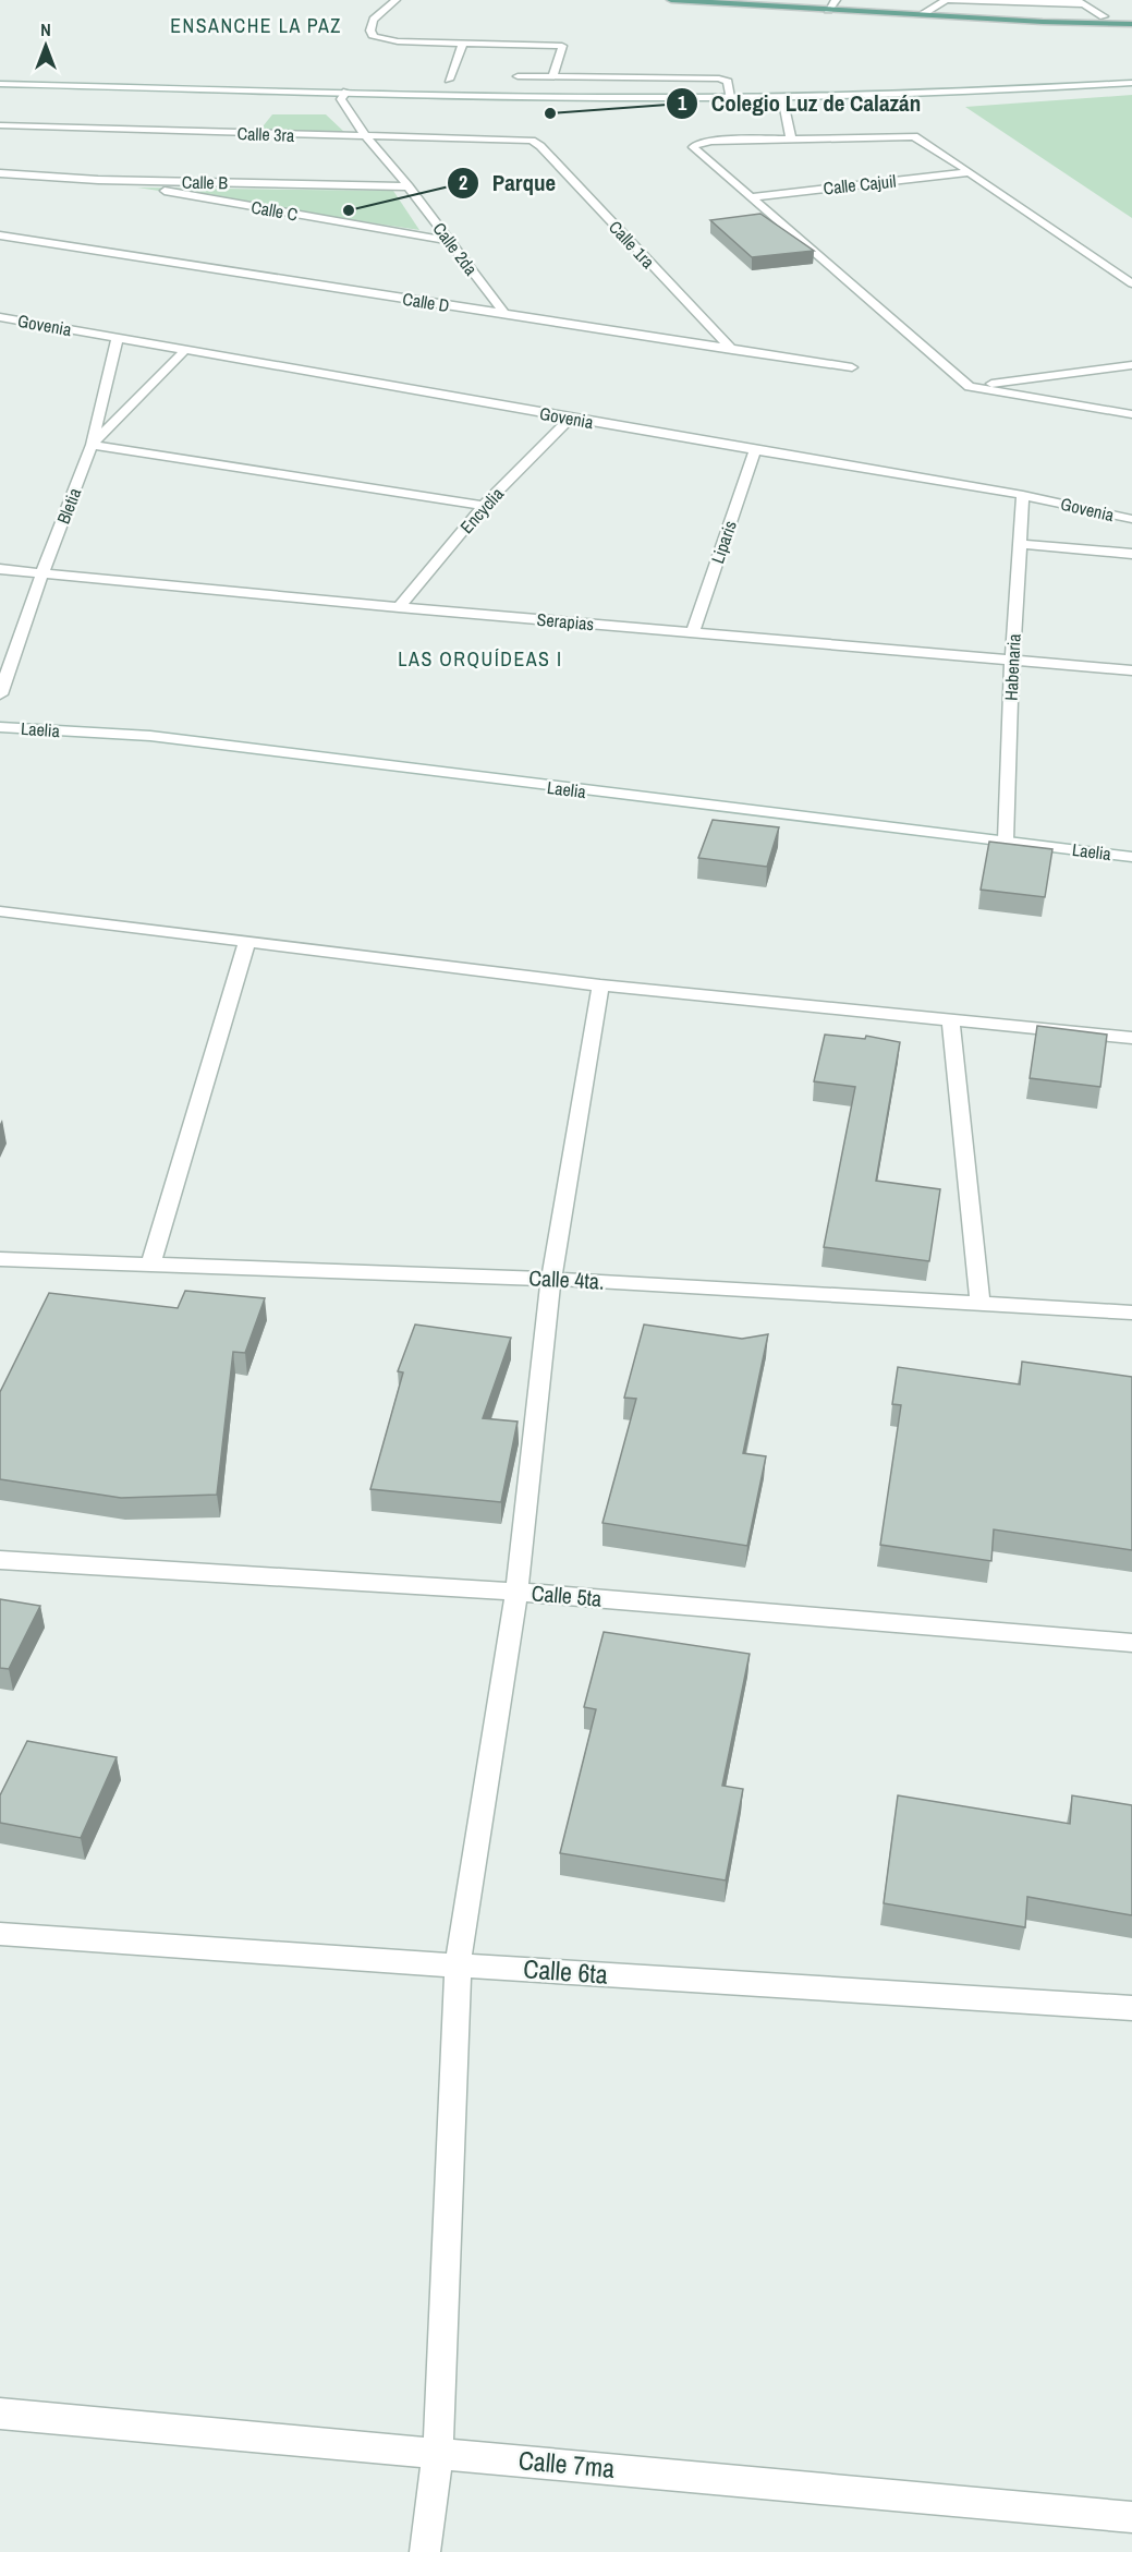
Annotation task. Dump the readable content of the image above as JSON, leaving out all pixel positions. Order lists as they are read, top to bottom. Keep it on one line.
{"streets":{"street":["Calle 3ra","Calle B","Calle Cajuil","Calle C","Calle 1ra","Calle 2da","Calle D","Govenia","Bletia","Encyclia","Liparis","Serapias","Habenaria","Laelia","Calle 4ta.","Calle 5ta","Calle 6ta","Calle 7ma"]},"crossings":[["Calle 3ra","Calle 1ra"],["Calle 3ra","Calle 2da"],["Calle B","Calle C"],["Calle B","Calle 2da"],["Calle C","Calle 2da"],["Calle 1ra","Calle D"],["Calle 2da","Calle D"],["Govenia","Bletia"],["Govenia","Encyclia"],["Govenia","Liparis"],["Govenia","Habenaria"],["Bletia","Serapias"],["Encyclia","Serapias"],["Liparis","Serapias"],["Serapias","Habenaria"],["Habenaria","Laelia"]],"districts":["ENSANCHE LA PAZ","LAS ORQUÍDEAS I"],"places":["Colegio Luz de Calazán","Parque"],"north":"top"}
